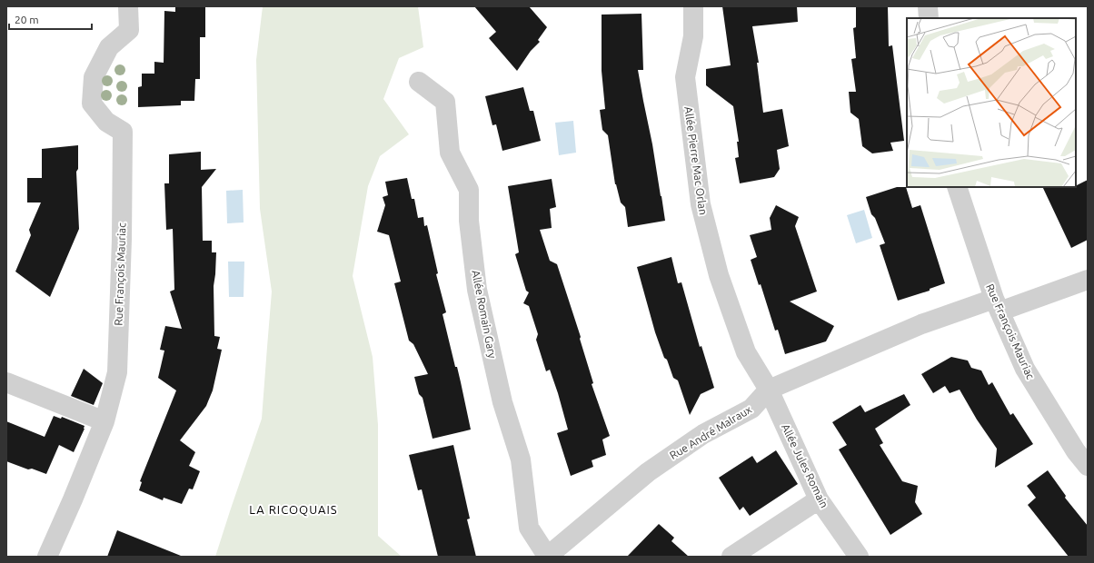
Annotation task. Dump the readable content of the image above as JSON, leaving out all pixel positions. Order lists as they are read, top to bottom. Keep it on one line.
{"streets":{"street":["Allée Pierre Mac Orlan","Rue François Mauriac","Allée Romain Gary","Rue André Malraux","Allée Jules Romain"]},"crossings":[["Allée Pierre Mac Orlan","Rue André Malraux"],["Allée Pierre Mac Orlan","Allée Jules Romain"],["Rue François Mauriac","Rue André Malraux"],["Allée Romain Gary","Rue André Malraux"],["Rue André Malraux","Allée Jules Romain"]],"districts":["LA RICOQUAIS"],"scale_bar":"20 m"}
